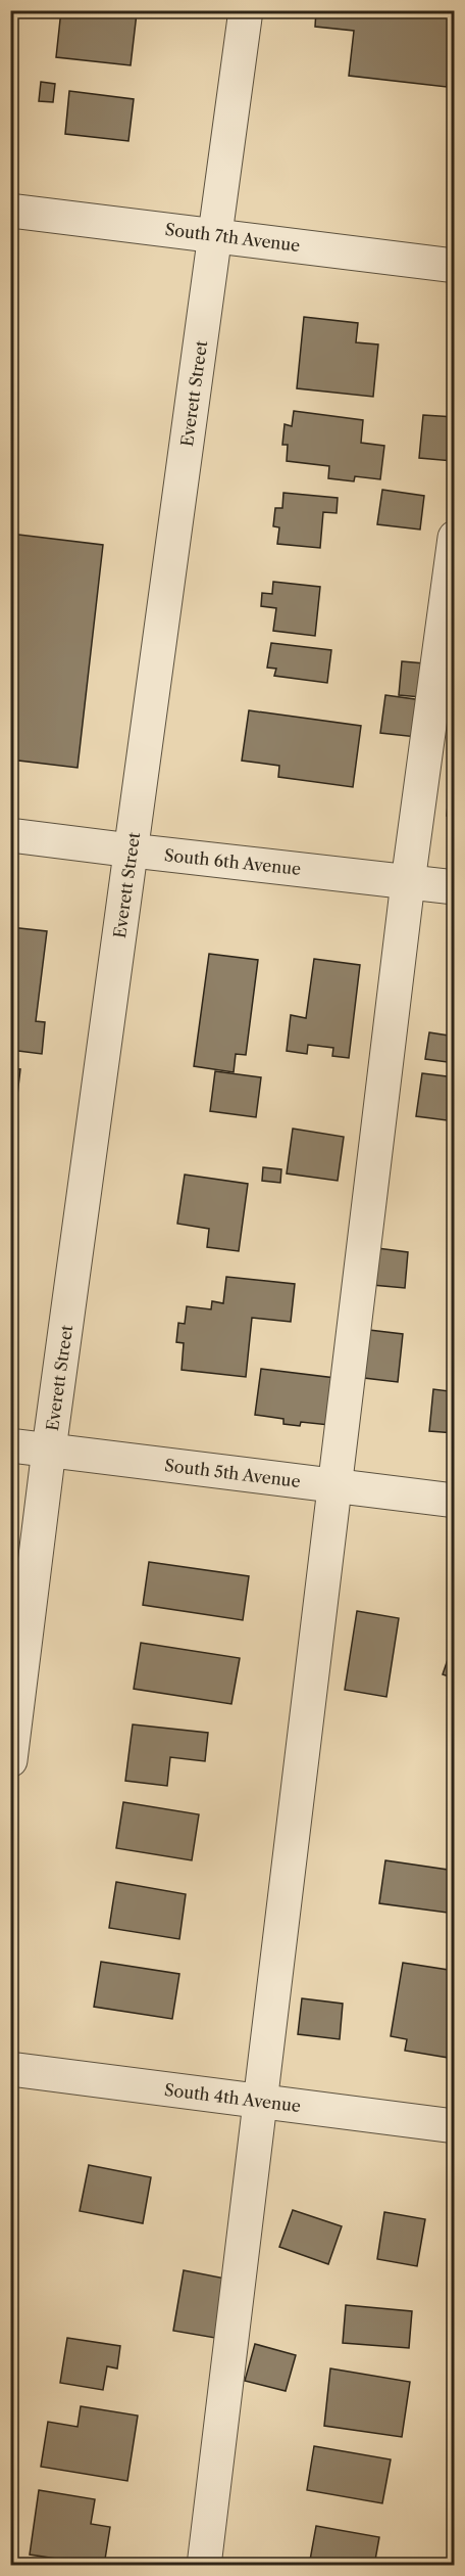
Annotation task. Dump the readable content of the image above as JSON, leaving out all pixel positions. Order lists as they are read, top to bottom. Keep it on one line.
{"streets":{"street":["South 7th Avenue","Everett Street","South 6th Avenue","South 5th Avenue","South 4th Avenue"]},"crossings":[["South 7th Avenue","Everett Street"],["Everett Street","South 6th Avenue"],["Everett Street","South 5th Avenue"]]}
